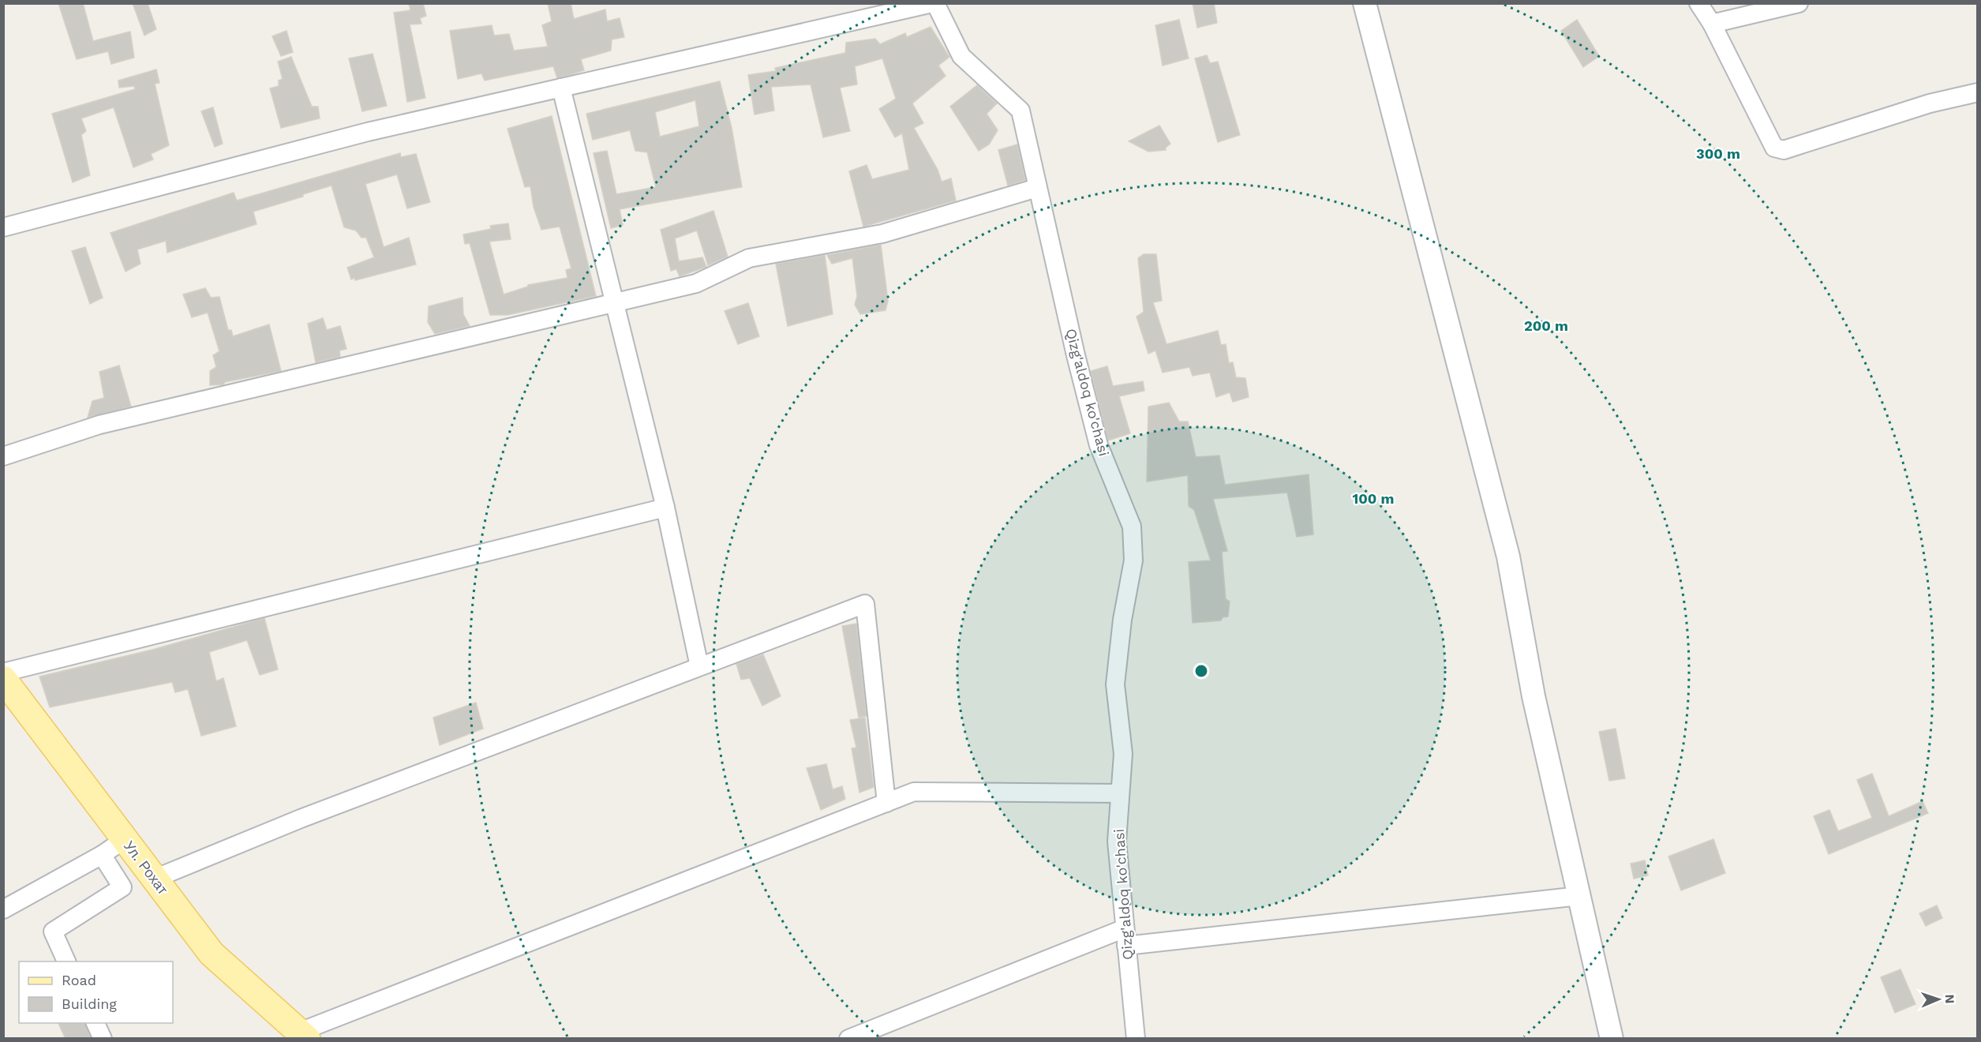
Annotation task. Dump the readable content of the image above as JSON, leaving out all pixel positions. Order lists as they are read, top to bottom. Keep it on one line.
{"streets":{"main road":["Ул. Рохат"],"street":["Qizg'aldoq ko'chasi"]},"legend":["Road","Building"],"north":"right","rings":["300 m","200 m","100 m"]}
